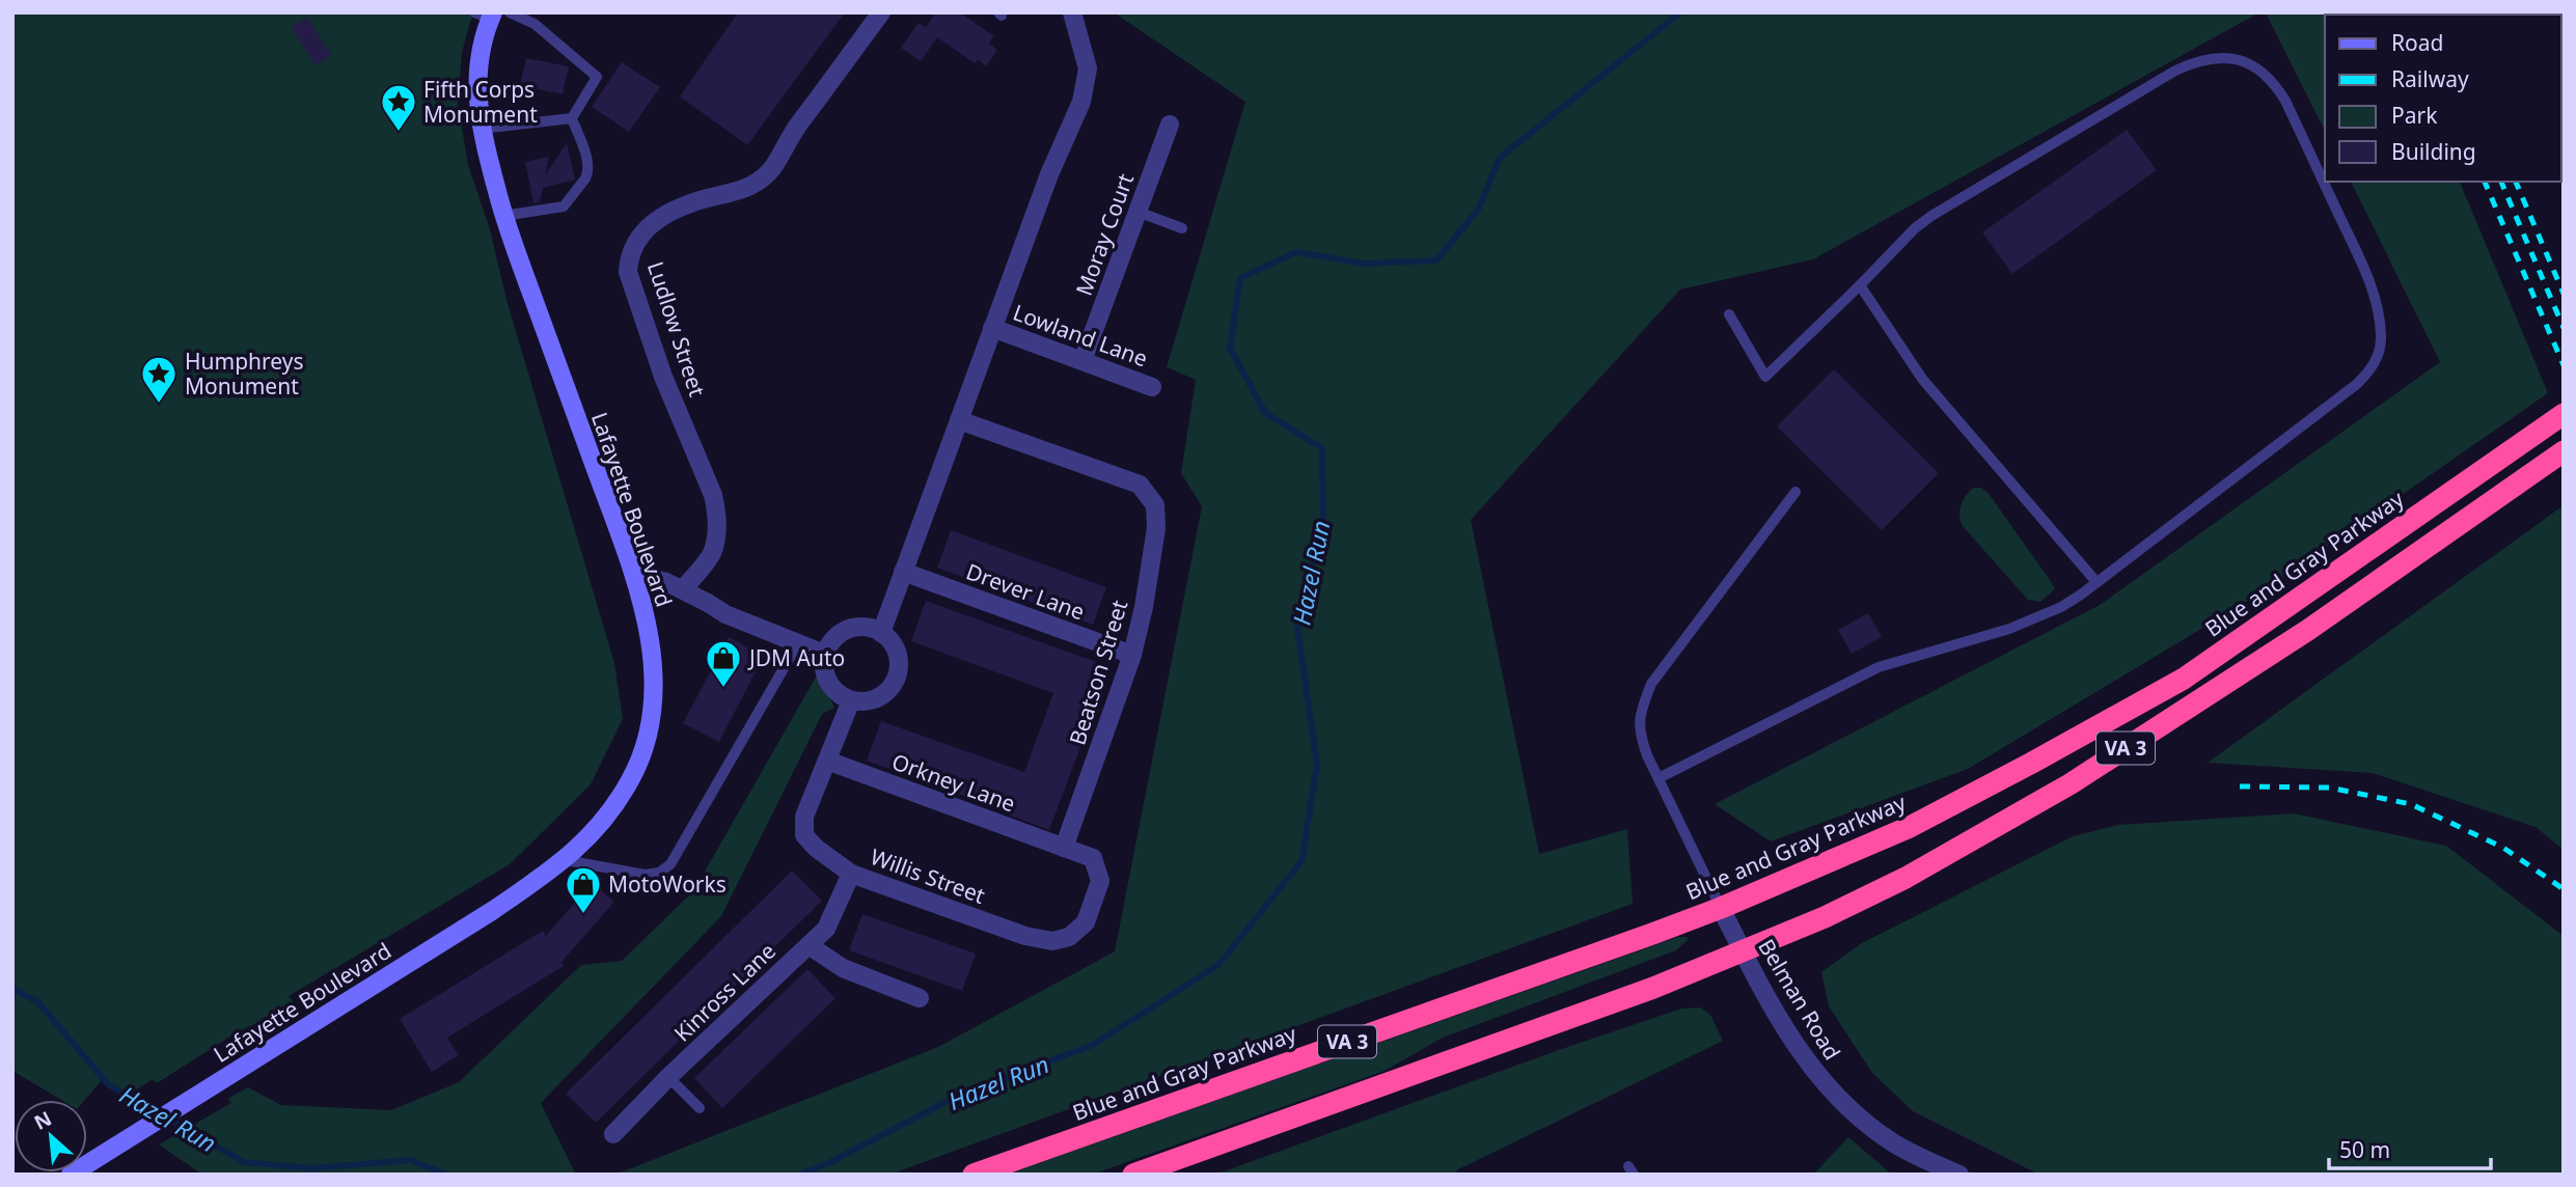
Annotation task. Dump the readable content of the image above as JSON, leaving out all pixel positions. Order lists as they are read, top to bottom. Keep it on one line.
{"streets":{"highway":["Blue and Gray Parkway","VA 3"],"main road":["Lafayette Boulevard"],"street":["Moray Court","Ludlow Street","Lowland Lane","Drever Lane","Beatson Street","Orkney Lane","Willis Street","Kinross Lane","Belman Road"]},"crossings":[["Moray Court","Lowland Lane"],["Blue and Gray Parkway","Belman Road"],["Drever Lane","Beatson Street"],["Beatson Street","Orkney Lane"],["Beatson Street","Willis Street"],["VA 3","Belman Road"],["Orkney Lane","Willis Street"],["Willis Street","Kinross Lane"]],"water":["Hazel Run"],"places":{"place":["Fifth Corps Monument","Humphreys Monument"],"shop":["JDM Auto","MotoWorks"]},"legend":["Road","Railway","Park","Building"],"scale_bar":"50 m","north":"top left"}
